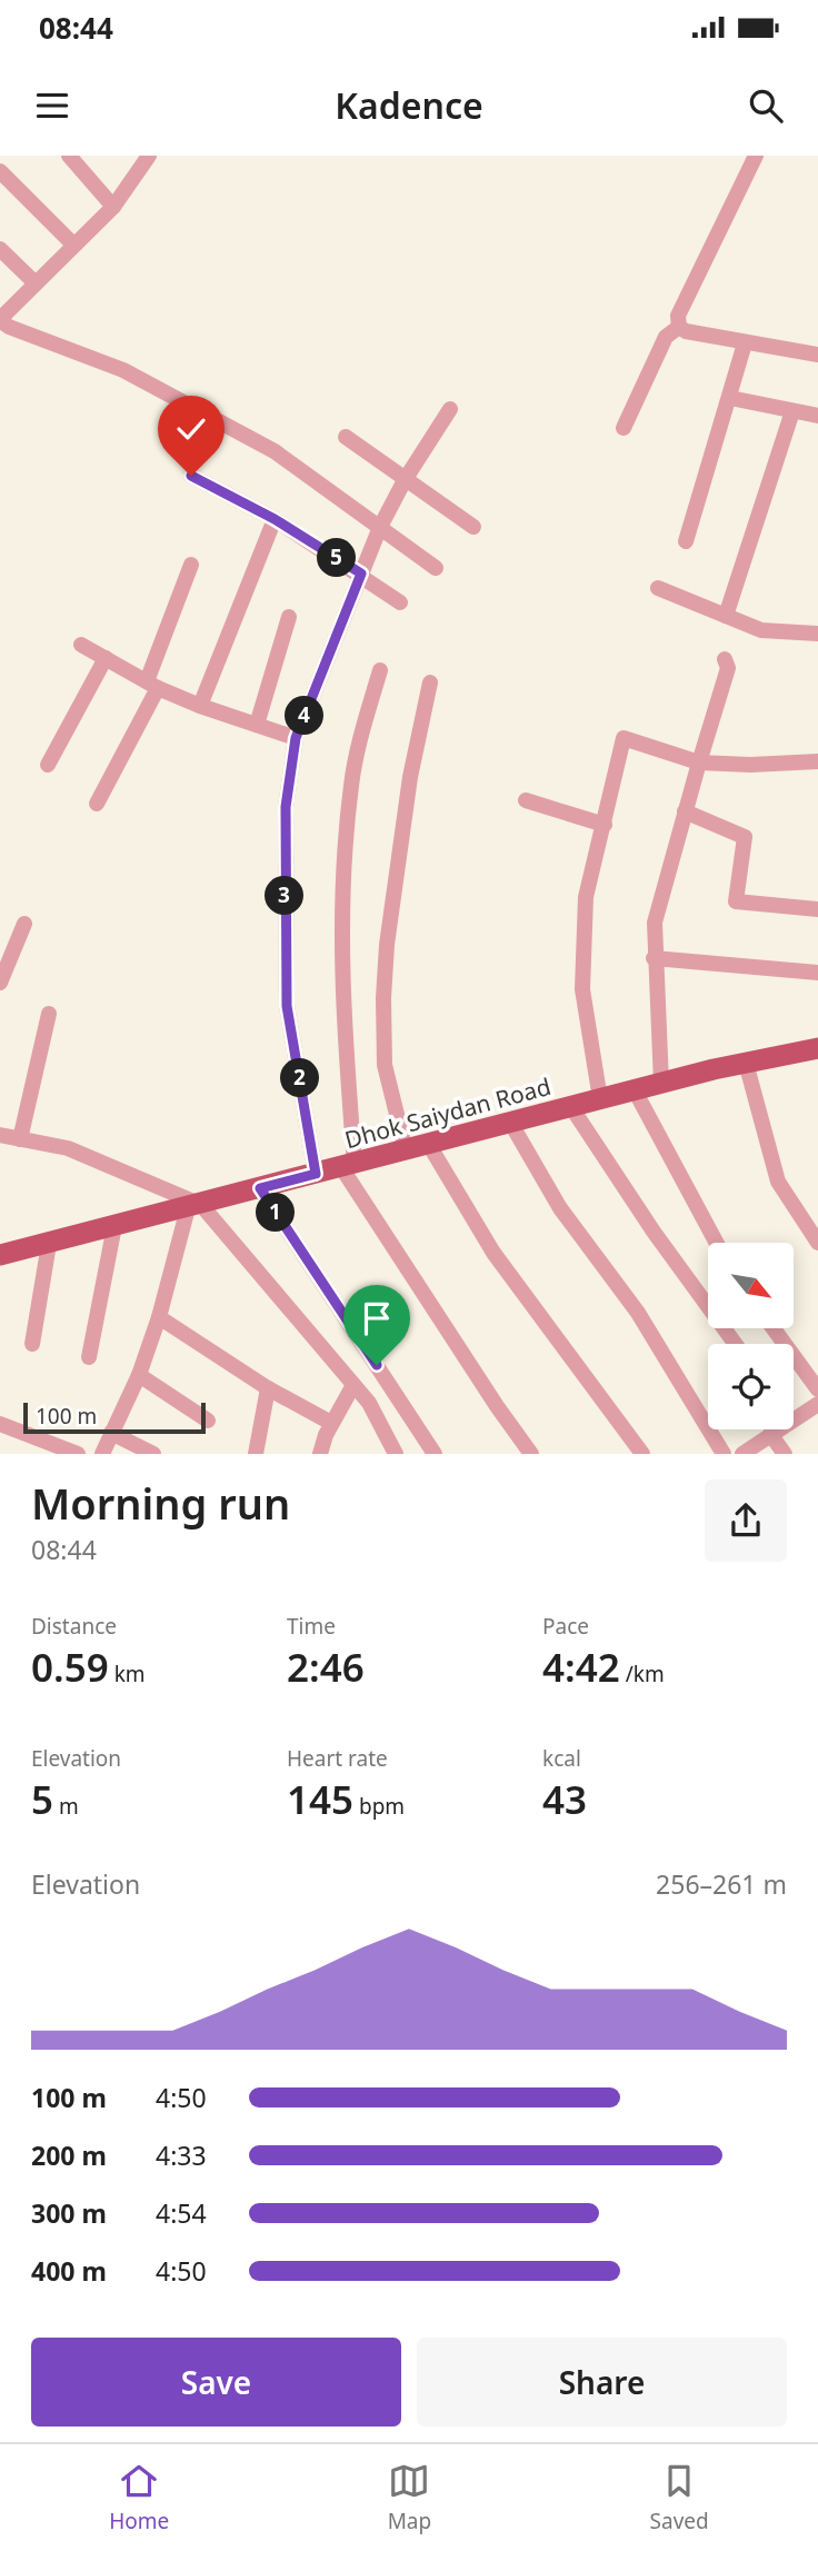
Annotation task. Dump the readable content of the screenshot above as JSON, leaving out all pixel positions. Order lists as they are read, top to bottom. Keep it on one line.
{"streets":{"main road":["Dhok Saiydan Road"]},"scale_bar":"100 m","north":"bottom right","page":{"status":"08:44","header":"Kadence","pins":["5","4","3","2","1"],"scale":"100 m","heading":["Morning run","08:44"],"stats":[["Distance","0.59 km"],["Time","2:46"],["Pace","4:42 /km"],["Elevation","5 m"],["Heart rate","145 bpm"],["kcal","43"]],"chart":["Elevation","256–261 m"],"list":[{"name":"100 m","note":"4:50"},{"name":"200 m","note":"4:33"},{"name":"300 m","note":"4:54"},{"name":"400 m","note":"4:50"}],"buttons":["Save","Share"],"tabs":["Home","Map","Saved"]}}
